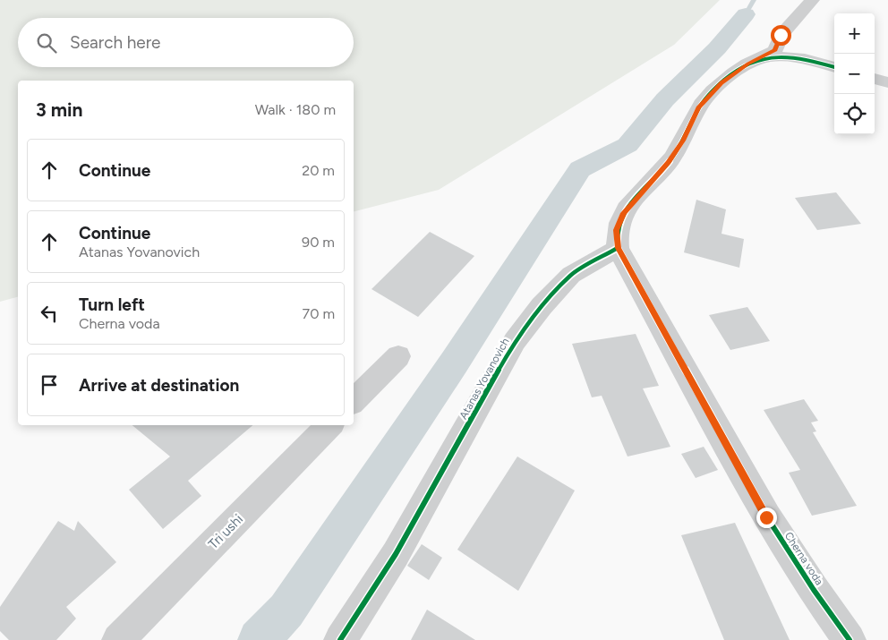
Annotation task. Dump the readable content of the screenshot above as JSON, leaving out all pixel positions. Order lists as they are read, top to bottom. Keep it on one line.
{"streets":{"street":["Atanas Yovanovich","Tri ushi","Cherna voda"]},"crossings":[["Atanas Yovanovich","Cherna voda"]],"page":{"map_buttons":["+","−"],"search":"Search here","heading":["3 min","Walk · 180 m"],"list":[["Continue","20 m"],["Continue","Atanas Yovanovich","90 m"],["Turn left","Cherna voda","70 m"],"Arrive at destination"]}}
